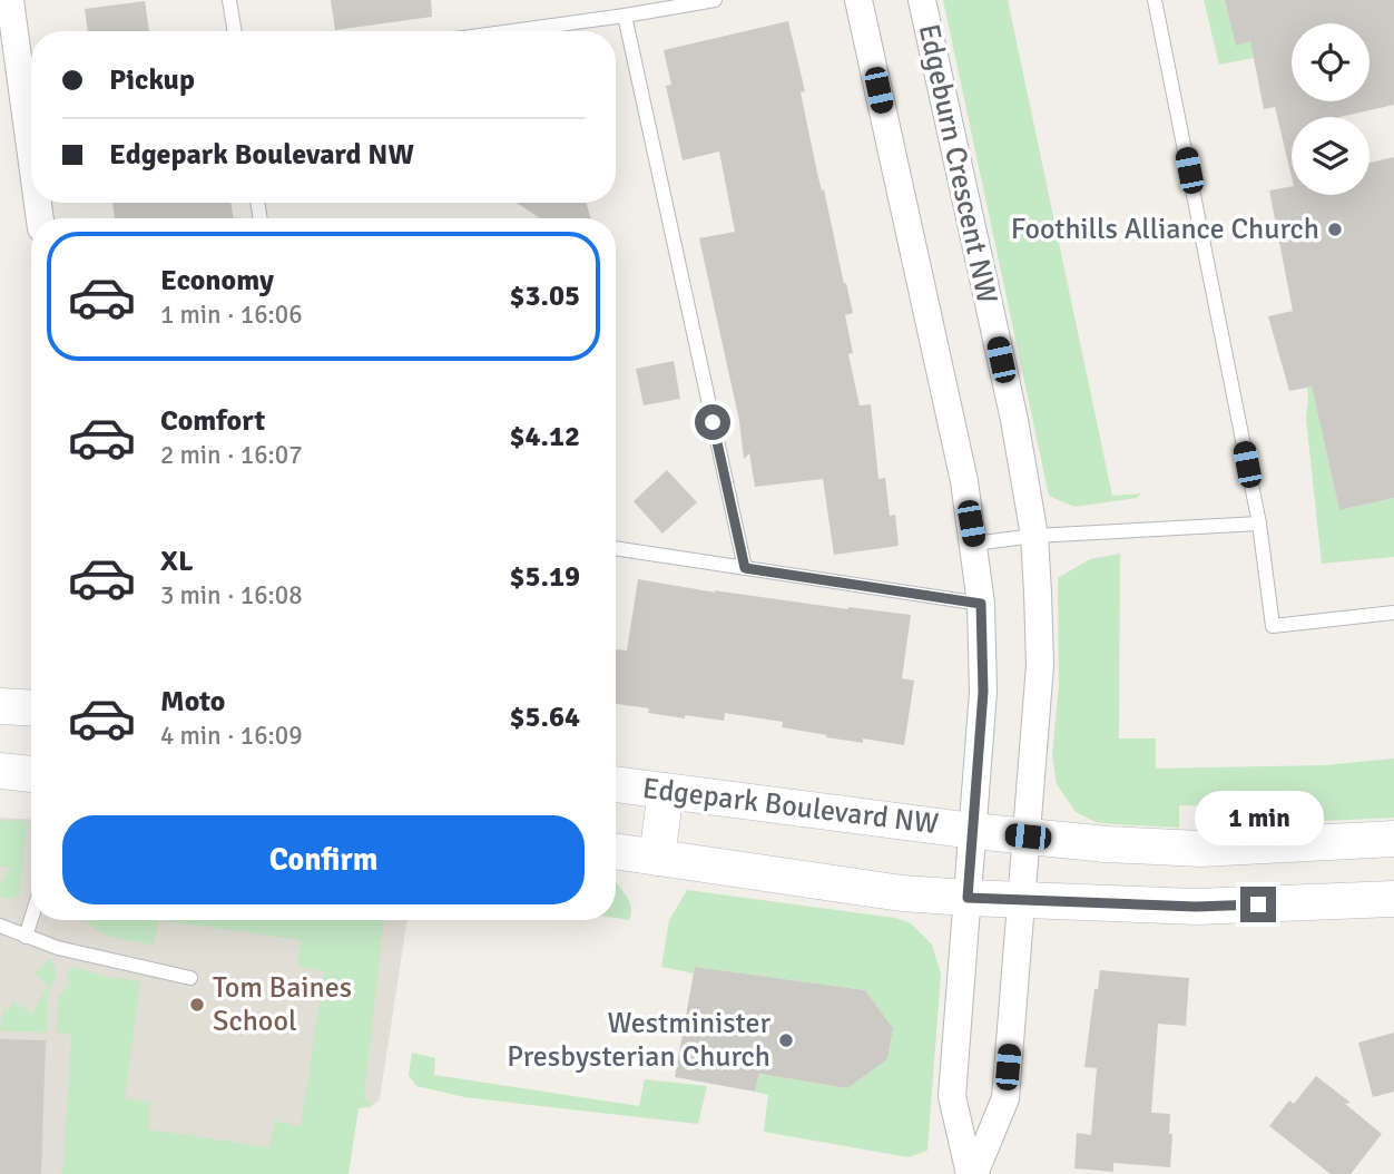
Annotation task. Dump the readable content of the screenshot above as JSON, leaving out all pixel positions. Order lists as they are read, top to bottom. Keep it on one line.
{"streets":{"street":["Edgeburn Crescent NW","Edgepark Boulevard NW"]},"crossings":[["Edgeburn Crescent NW","Edgepark Boulevard NW"]],"places":["Foothills Alliance Church","Tom Baines School","Westminister Presbysterian Church"],"page":{"banner":["Pickup","Edgepark Boulevard NW"],"list":[{"name":"Economy","note":"1 min · 16:06","value":"$3.05"},{"name":"Comfort","note":"2 min · 16:07","value":"$4.12"},{"name":"XL","note":"3 min · 16:08","value":"$5.19"},{"name":"Moto","note":"4 min · 16:09","value":"$5.64"}],"bubble":"1 min","buttons":"Confirm"}}
